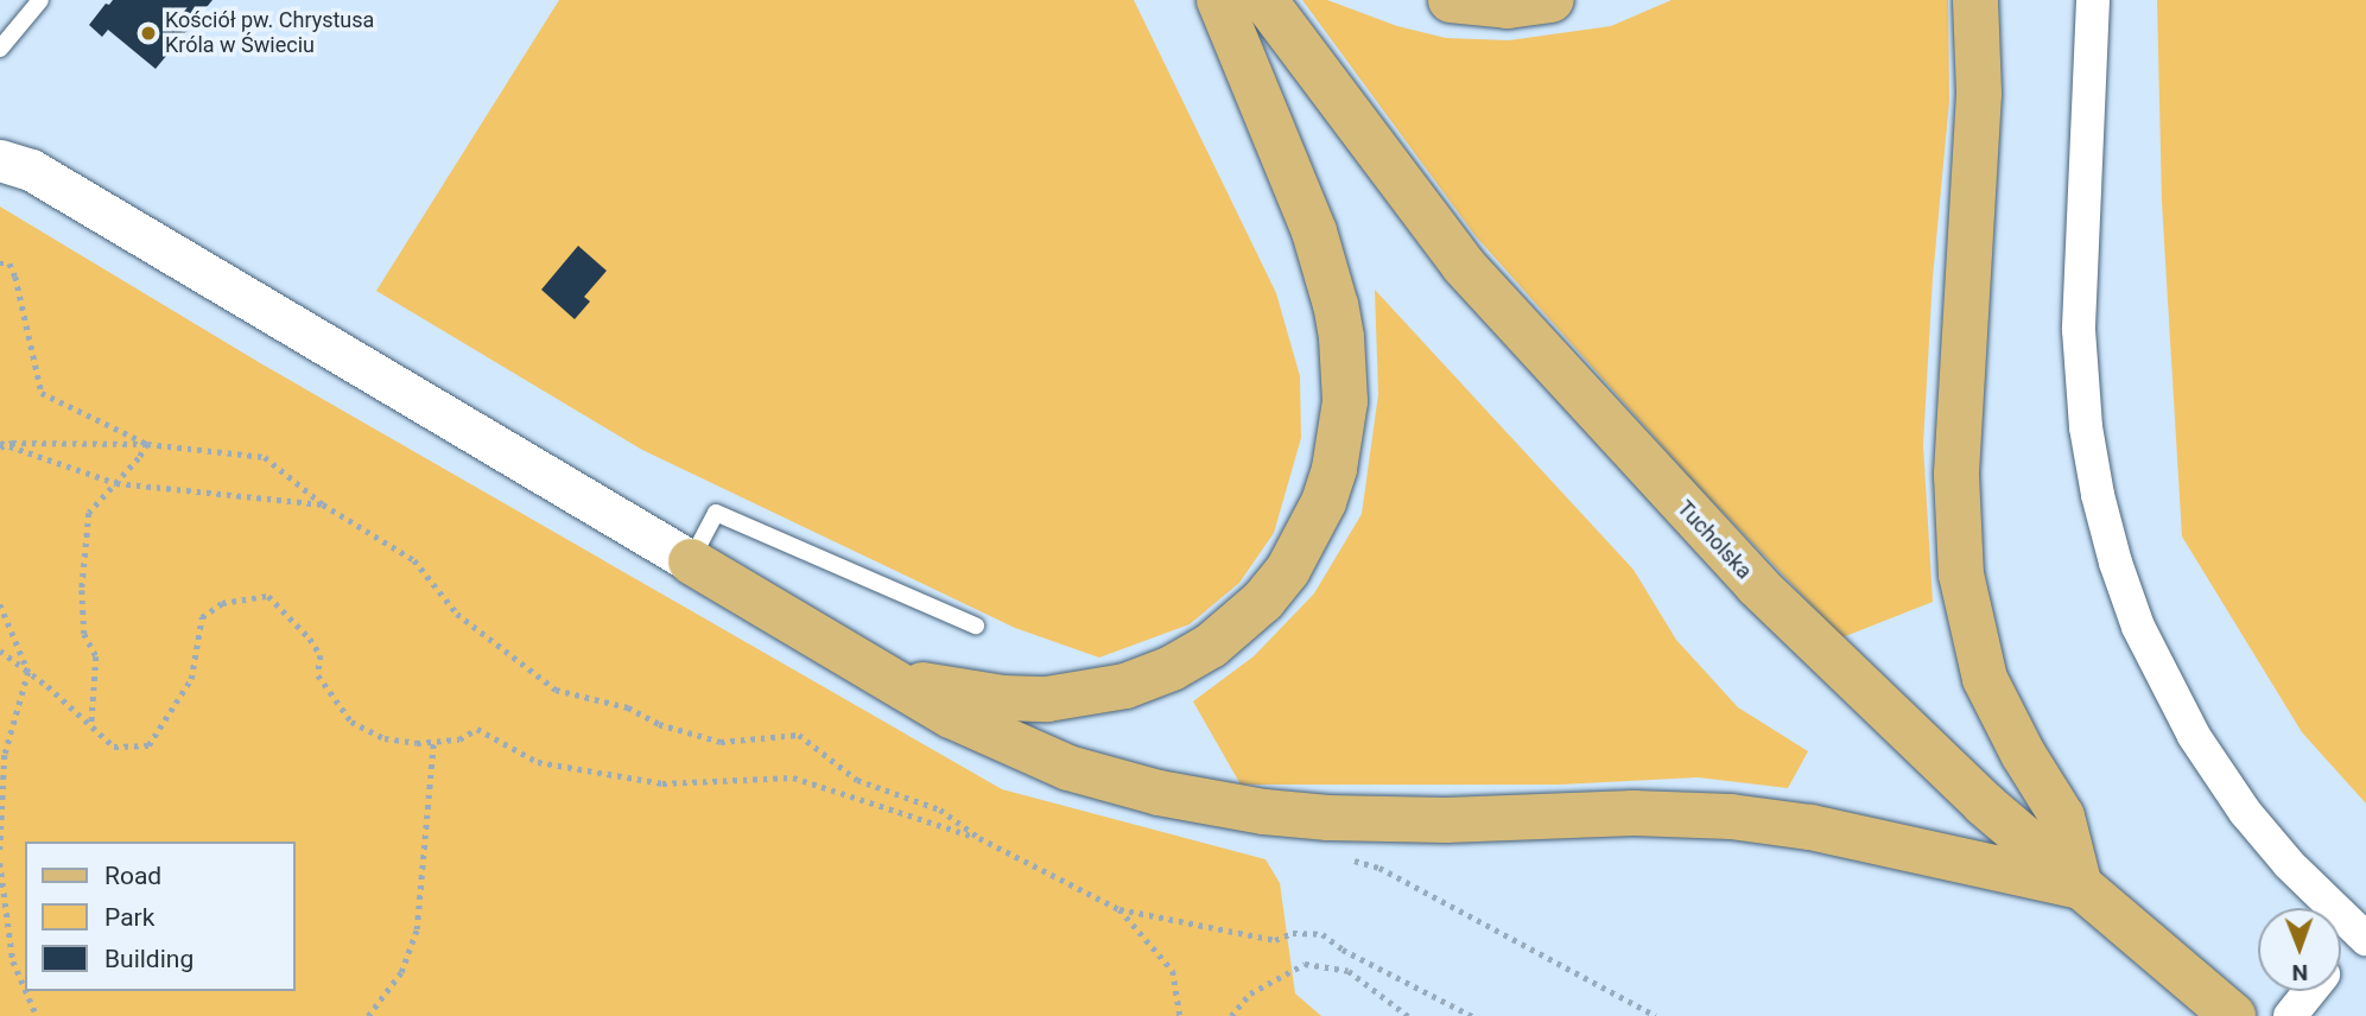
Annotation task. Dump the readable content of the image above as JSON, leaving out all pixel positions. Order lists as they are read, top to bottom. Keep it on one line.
{"streets":{"main road":["Tucholska"]},"places":["Kościół pw. Chrystusa Króla w Świeciu"],"legend":["Road","Park","Building"],"north":"bottom"}
